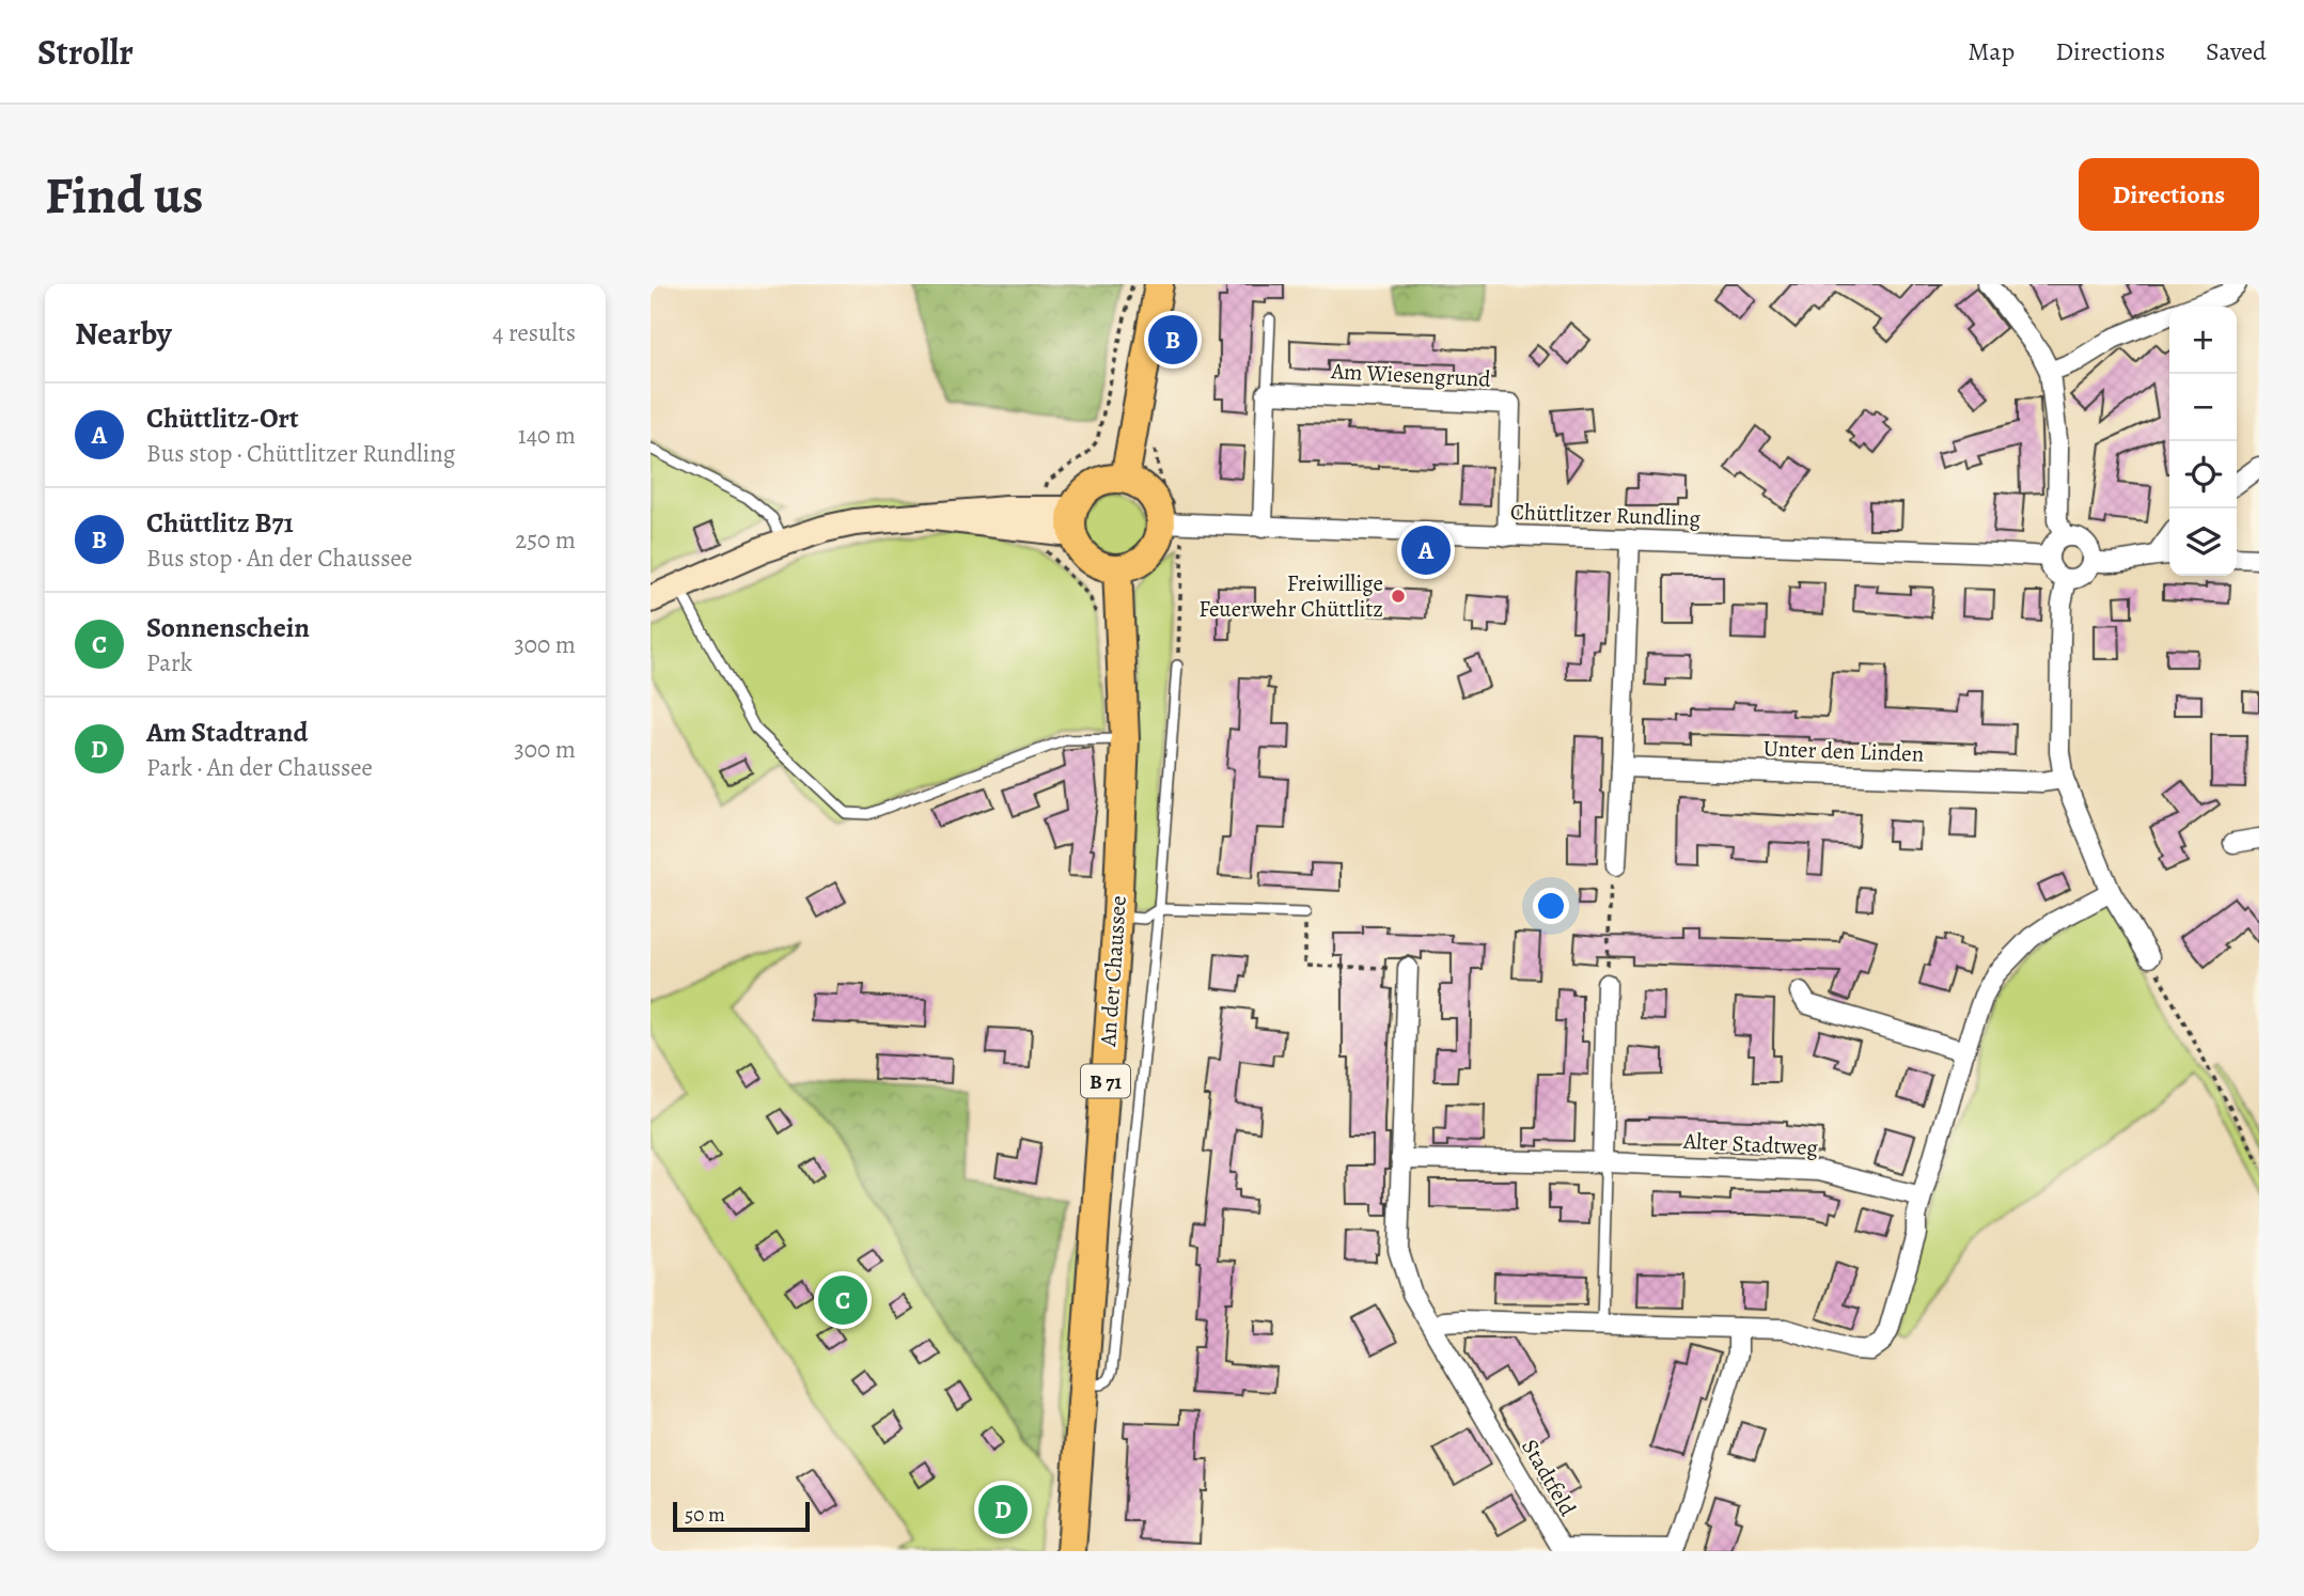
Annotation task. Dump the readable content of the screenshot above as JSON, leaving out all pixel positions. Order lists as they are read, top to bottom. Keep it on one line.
{"streets":{"main road":["An der Chaussee","B 71"],"street":["Am Wiesengrund","Chüttlitzer Rundling","Unter den Linden","Alter Stadtweg","Stadtfeld"]},"crossings":[["Am Wiesengrund","Chüttlitzer Rundling"],["Chüttlitzer Rundling","An der Chaussee"],["Alter Stadtweg","Stadtfeld"]],"places":["Freiwillige Feuerwehr Chüttlitz"],"scale_bar":"50 m","page":{"header":"Strollr","nav":["Map","Directions","Saved"],"buttons":"Directions","title":"Find us","heading":["Nearby","4 results"],"map_buttons":["+","−"],"pins":["B","A","C","D"],"list":[{"mark":"A","name":"Chüttlitz-Ort","note":"Bus stop · Chüttlitzer Rundling","value":"140 m"},{"mark":"B","name":"Chüttlitz B71","note":"Bus stop · An der Chaussee","value":"250 m"},{"mark":"C","name":"Sonnenschein","note":"Park","value":"300 m"},{"mark":"D","name":"Am Stadtrand","note":"Park · An der Chaussee","value":"300 m"}],"scale":"50 m"}}
